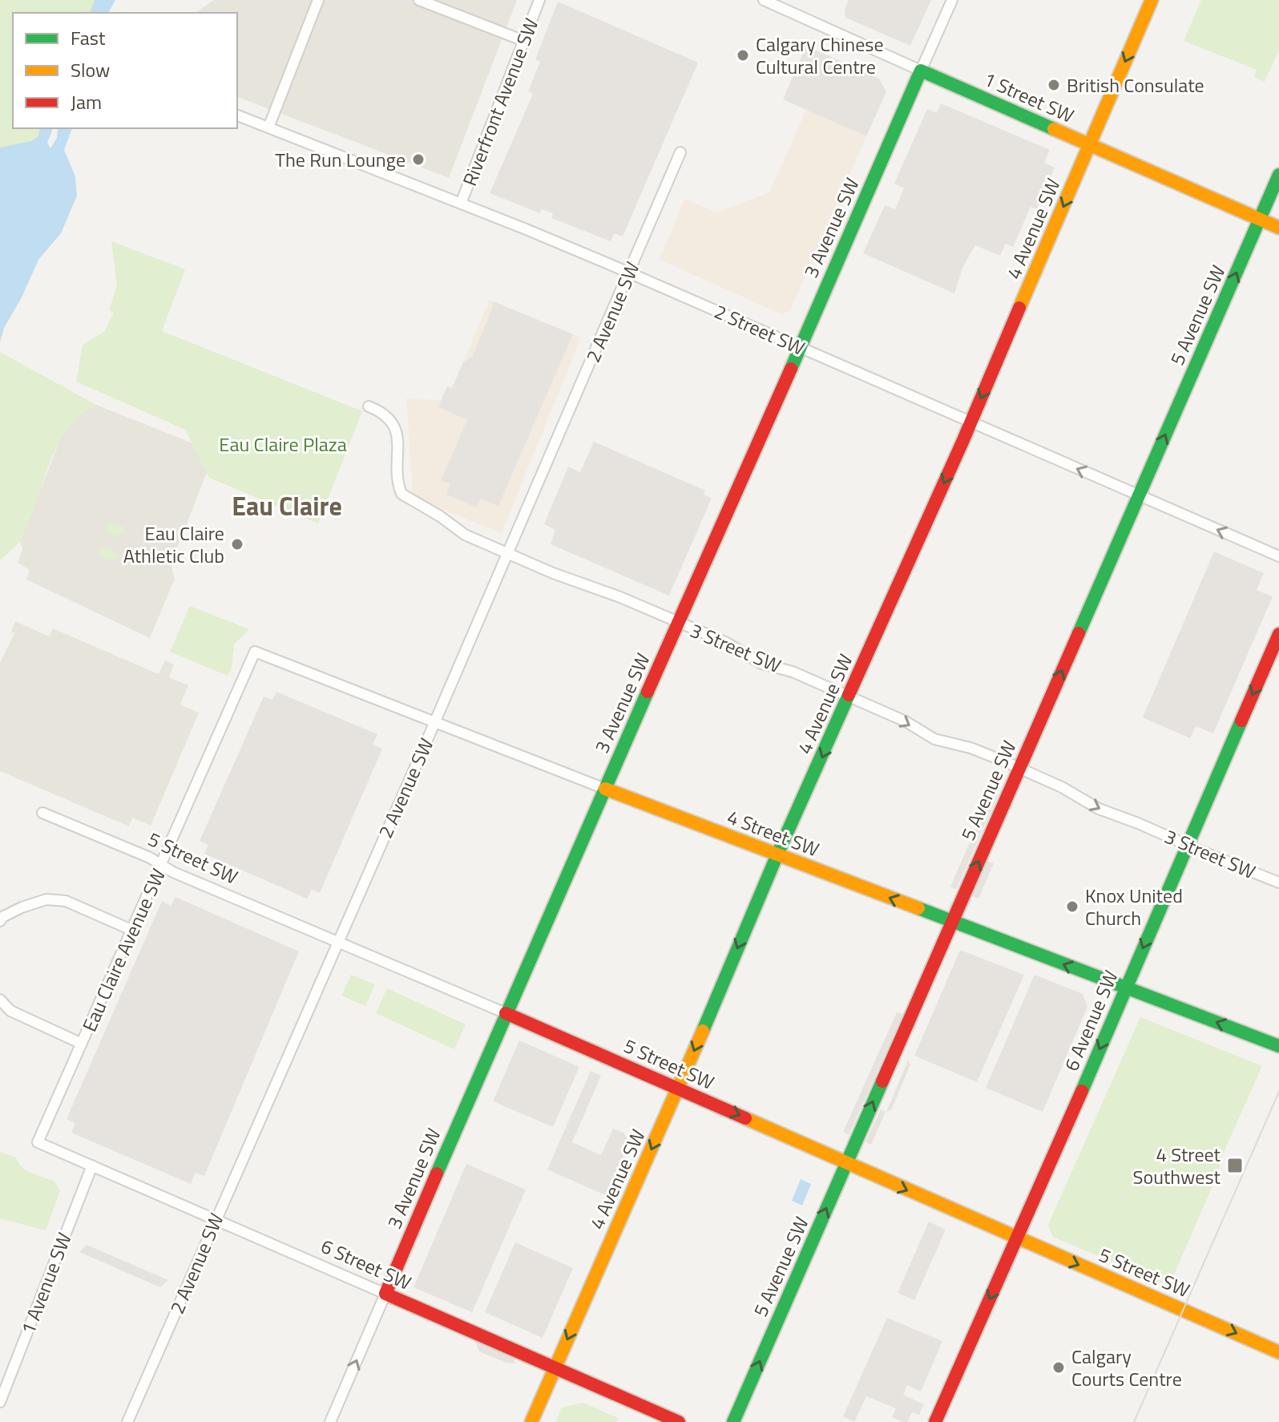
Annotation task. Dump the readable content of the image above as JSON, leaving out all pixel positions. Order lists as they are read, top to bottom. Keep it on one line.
{"streets":{"main road":["1 Street SW","3 Avenue SW","4 Avenue SW","5 Avenue SW","4 Street SW","5 Street SW","6 Avenue SW","6 Street SW"],"street":["Riverfront Avenue SW","2 Avenue SW","2 Street SW","3 Street SW","Eau Claire Avenue SW","1 Avenue SW"]},"crossings":[["1 Street SW","3 Avenue SW"],["1 Street SW","4 Avenue SW"],["1 Street SW","5 Avenue SW"],["Riverfront Avenue SW","2 Street SW"],["3 Avenue SW","2 Street SW"],["3 Avenue SW","3 Street SW"],["3 Avenue SW","4 Street SW"],["3 Avenue SW","5 Street SW"],["3 Avenue SW","6 Street SW"],["4 Avenue SW","2 Street SW"],["4 Avenue SW","3 Street SW"],["4 Avenue SW","4 Street SW"],["4 Avenue SW","5 Street SW"],["4 Avenue SW","6 Street SW"],["2 Avenue SW","2 Street SW"],["2 Avenue SW","3 Street SW"],["2 Avenue SW","4 Street SW"],["2 Avenue SW","5 Street SW"],["2 Avenue SW","6 Street SW"],["5 Avenue SW","2 Street SW"],["5 Avenue SW","3 Street SW"],["5 Avenue SW","4 Street SW"],["5 Avenue SW","5 Street SW"],["3 Street SW","6 Avenue SW"],["4 Street SW","Eau Claire Avenue SW"],["4 Street SW","6 Avenue SW"],["5 Street SW","Eau Claire Avenue SW"],["5 Street SW","6 Avenue SW"],["Eau Claire Avenue SW","6 Street SW"],["6 Street SW","1 Avenue SW"]],"one_way":["4 Avenue SW","5 Avenue SW","4 Street SW","5 Street SW","6 Avenue SW"],"districts":["Eau Claire"],"parks":["Eau Claire Plaza"],"places":{"other":["Calgary Chinese Cultural Centre","British Consulate","The Run Lounge","Eau Claire Athletic Club","Knox United Church","Calgary Courts Centre"],"transit":["4 Street Southwest"]},"legend":["Fast","Slow","Jam"]}
